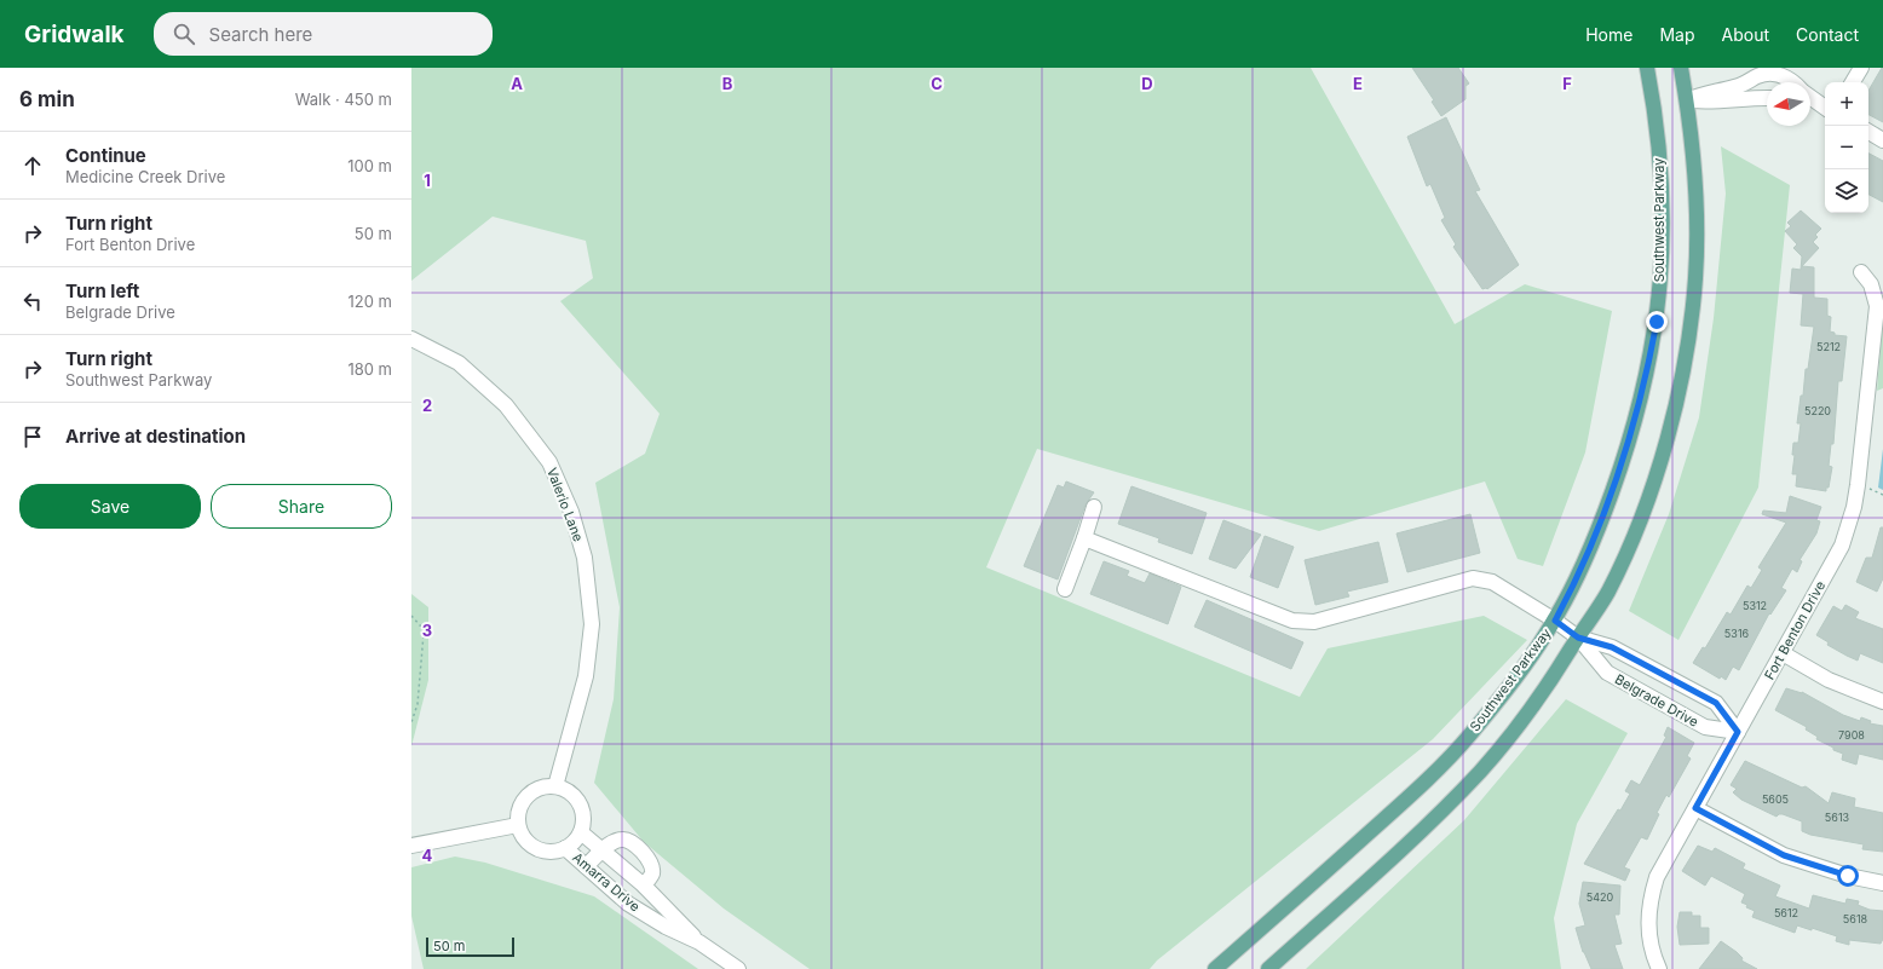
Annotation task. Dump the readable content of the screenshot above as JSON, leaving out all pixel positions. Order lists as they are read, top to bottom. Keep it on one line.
{"streets":{"main road":["Southwest Parkway"],"street":["Valerio Lane","Fort Benton Drive","Belgrade Drive","Amarra Drive"]},"crossings":[["Southwest Parkway","Belgrade Drive"],["Valerio Lane","Amarra Drive"],["Fort Benton Drive","Belgrade Drive"]],"house_numbers":["5212","5220","5312","5316","7908","5605","5613","5420","5612","5618"],"scale_bar":"50 m","north":"left","page":{"header":"Gridwalk","search":"Search here","nav":["Home","Map","About","Contact"],"heading":["6 min","Walk · 450 m"],"map_buttons":["+","−"],"list":[["Continue","Medicine Creek Drive","100 m"],["Turn right","Fort Benton Drive","50 m"],["Turn left","Belgrade Drive","120 m"],["Turn right","Southwest Parkway","180 m"],"Arrive at destination"],"buttons":["Save","Share"],"scale":"50 m"},"grid":{"columns":["A","B","C","D","E","F"],"rows":["1","2","3","4"]}}
